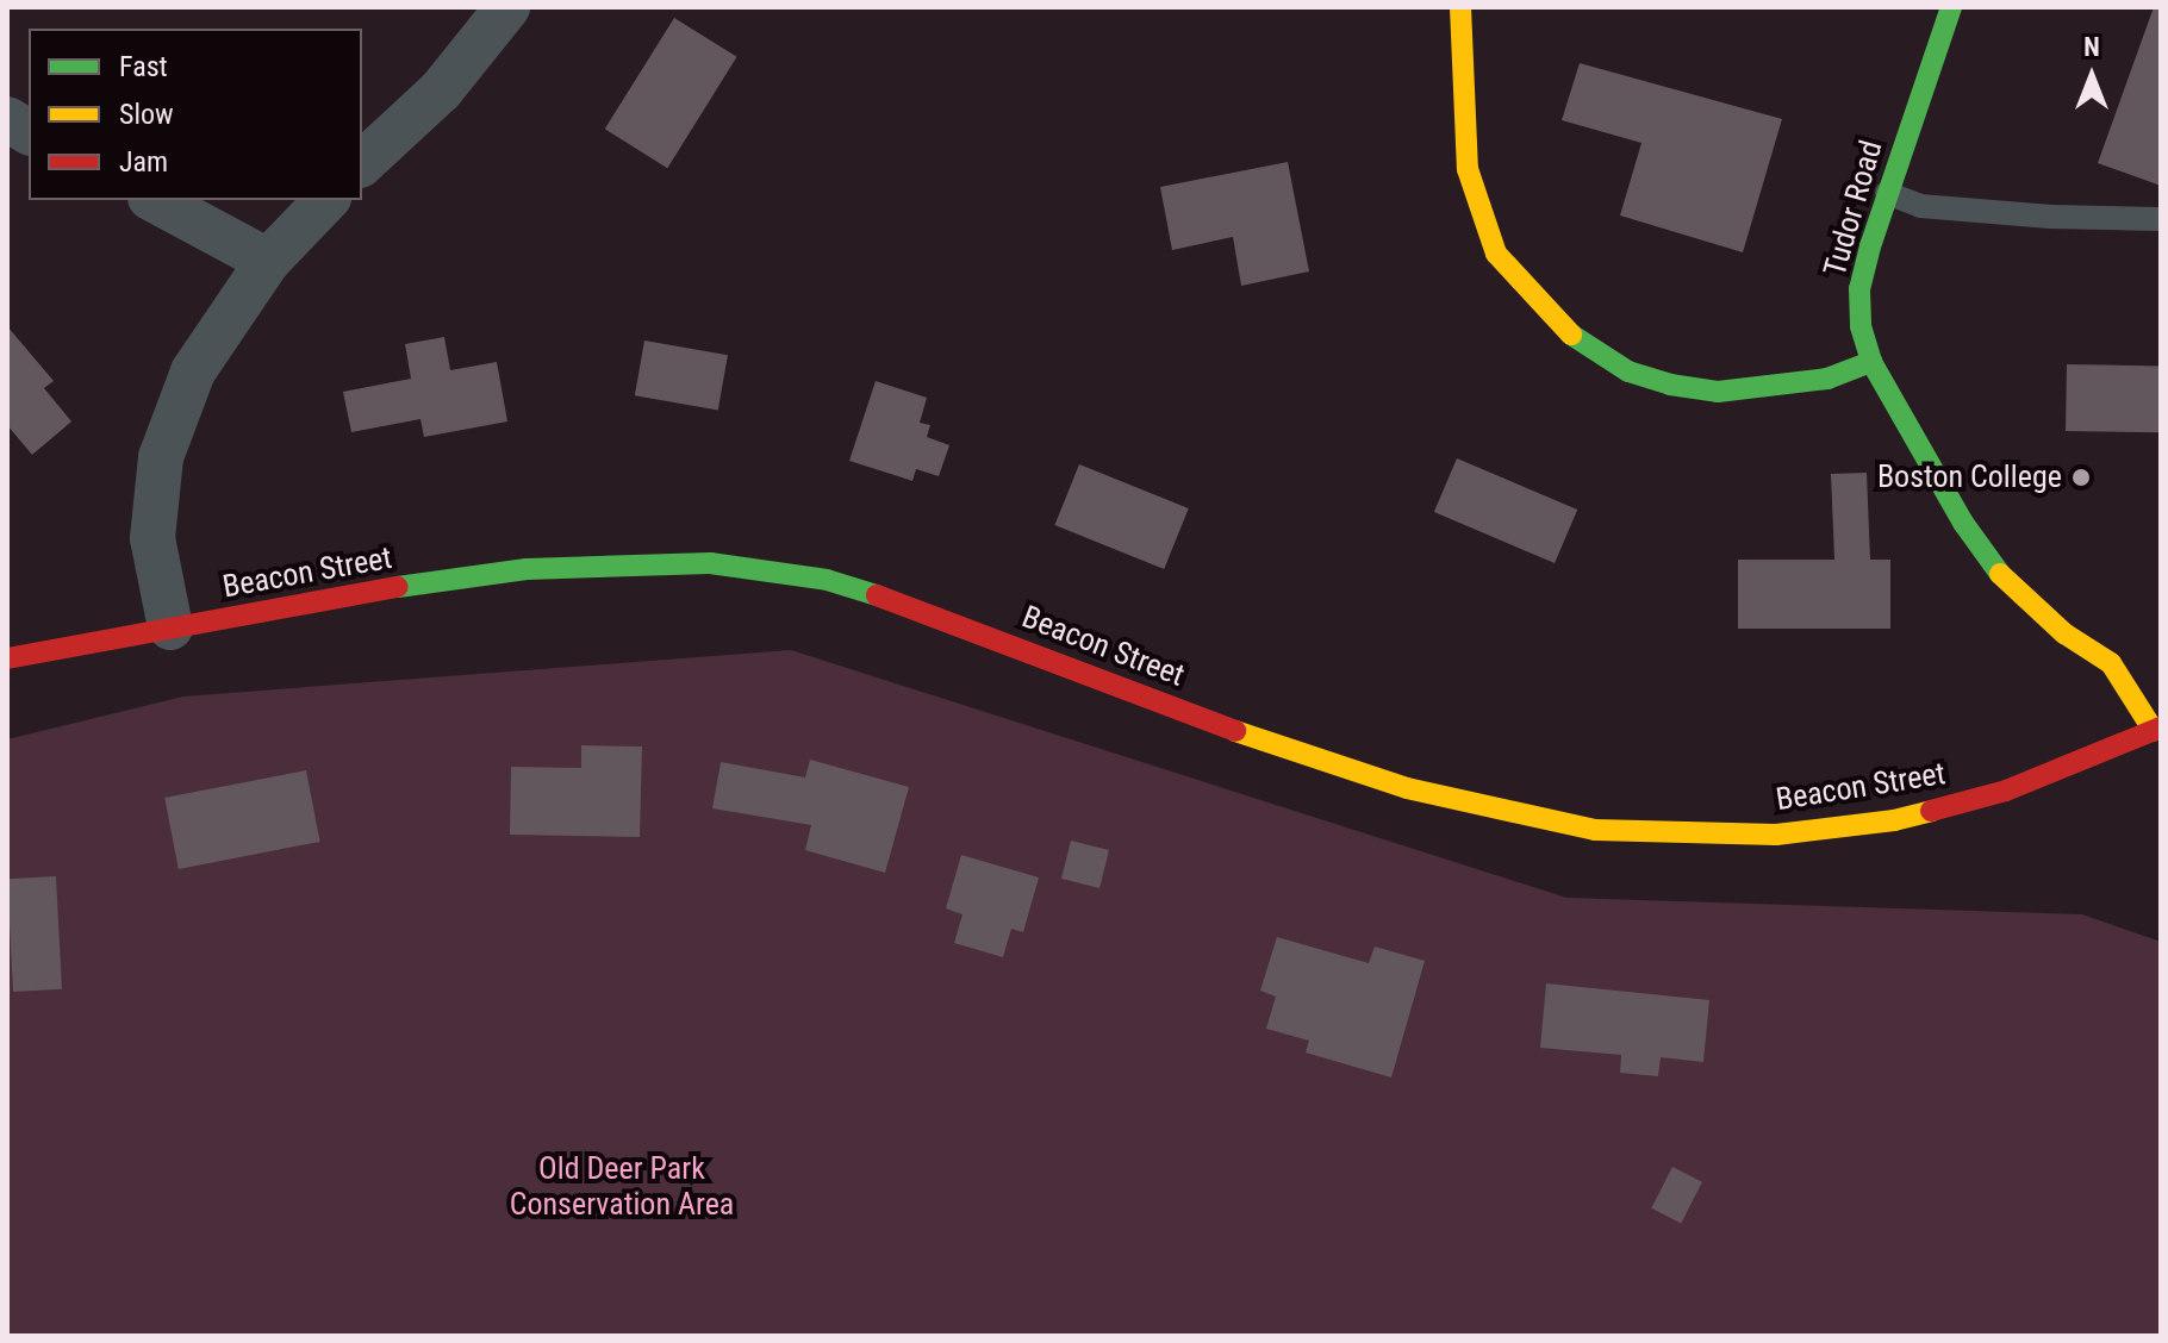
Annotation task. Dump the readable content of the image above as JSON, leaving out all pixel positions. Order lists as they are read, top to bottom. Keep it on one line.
{"streets":{"main road":["Tudor Road","Beacon Street"]},"crossings":[["Tudor Road","Beacon Street"]],"parks":["Old Deer Park Conservation Area"],"places":["Boston College"],"legend":["Fast","Slow","Jam"],"north":"top"}
